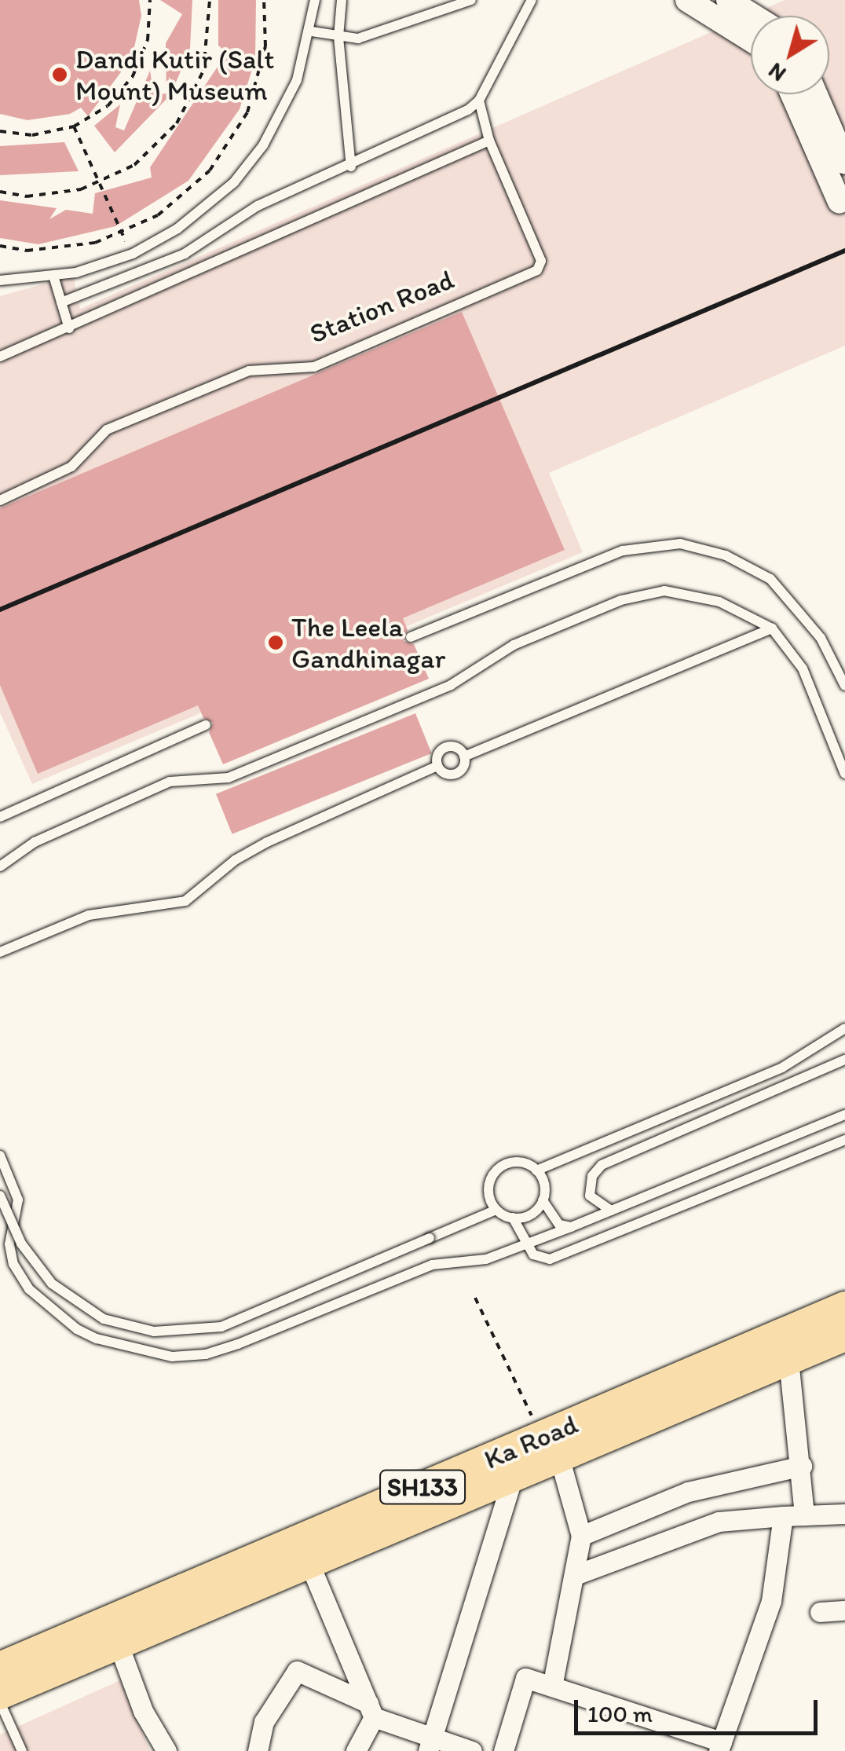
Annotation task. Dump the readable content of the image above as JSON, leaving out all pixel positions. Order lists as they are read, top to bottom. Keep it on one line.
{"streets":{"main road":["Ka Road","SH133"],"lane":["Station Road"]},"places":["Dandi Kutir (Salt Mount) Museum","The Leela Gandhinagar"],"scale_bar":"100 m","north":"bottom left"}
